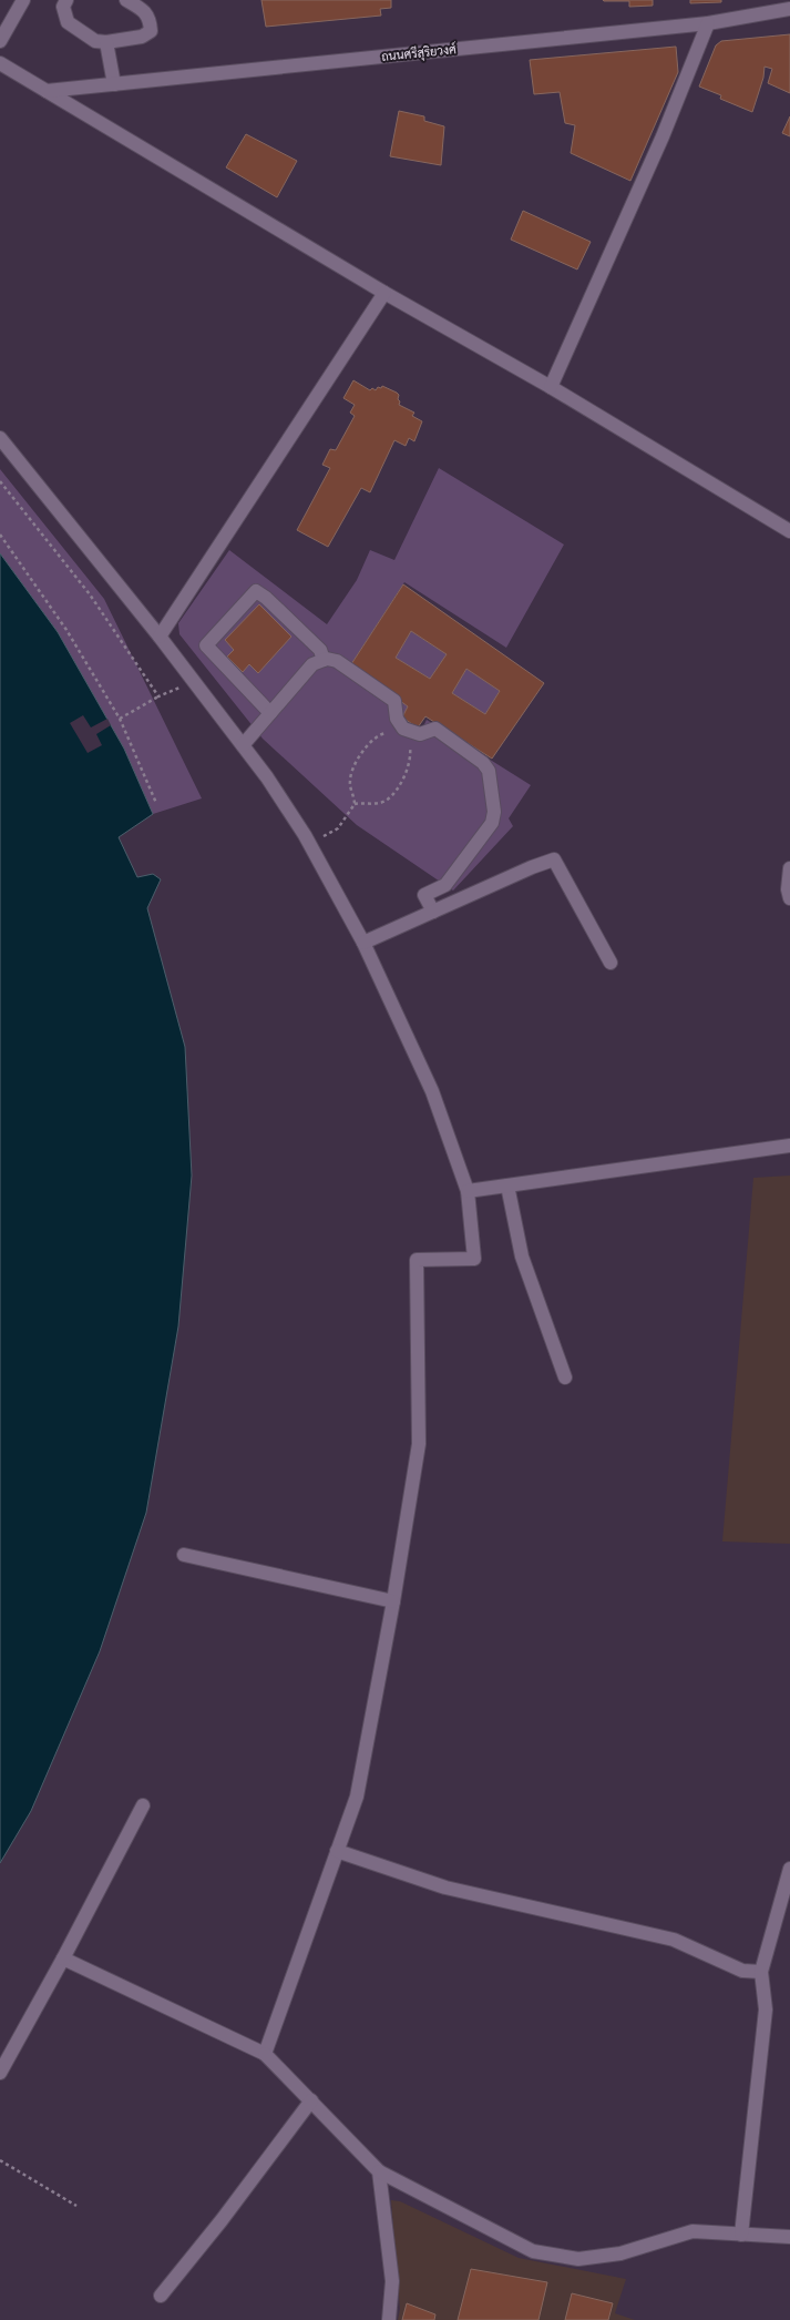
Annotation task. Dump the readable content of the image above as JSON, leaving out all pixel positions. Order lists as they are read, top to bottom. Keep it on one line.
{"streets":{"street":["ถนนศรีสุริยวงศ์"]}}
